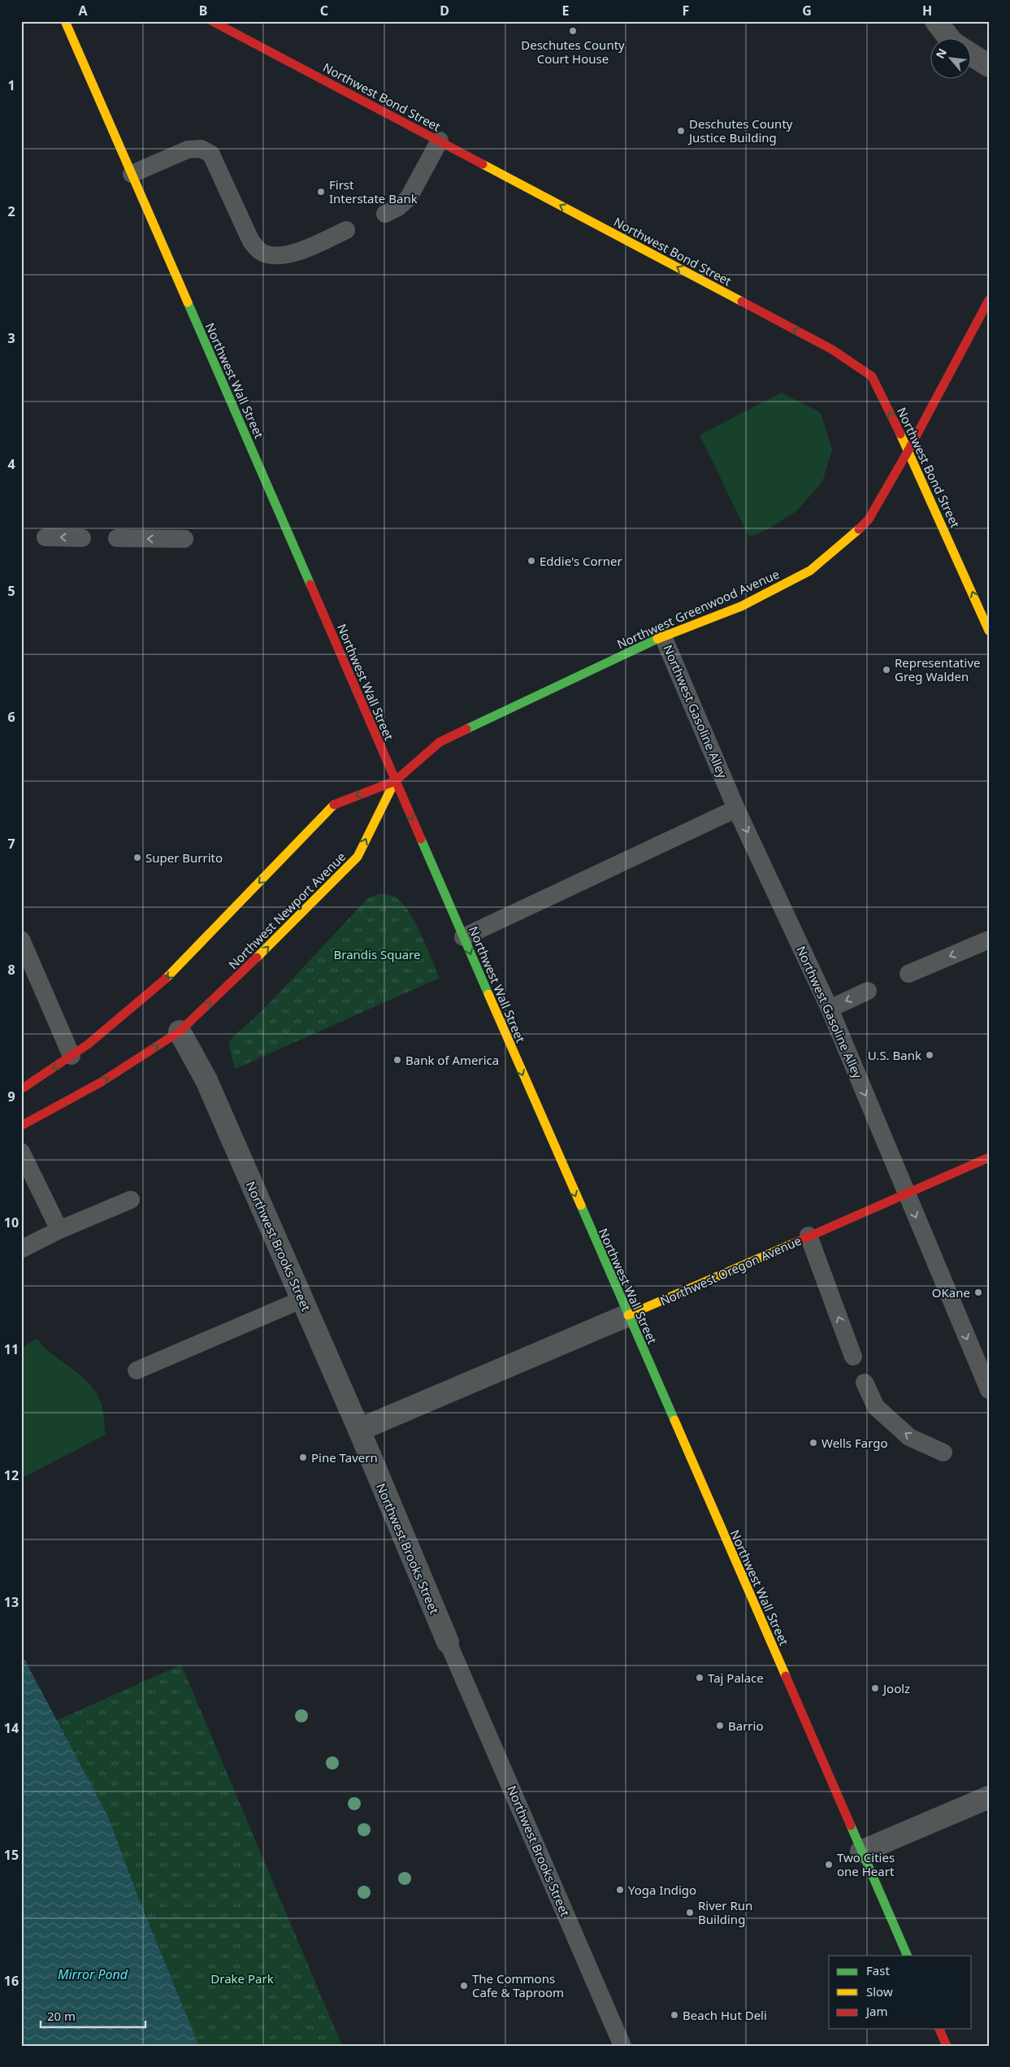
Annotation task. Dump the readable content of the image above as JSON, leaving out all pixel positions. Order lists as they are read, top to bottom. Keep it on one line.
{"streets":{"main road":["Northwest Bond Street","Northwest Wall Street","Northwest Greenwood Avenue","Northwest Newport Avenue","Northwest Oregon Avenue"],"street":["Northwest Brooks Street"],"lane":["Northwest Gasoline Alley"]},"crossings":[["Northwest Bond Street","Northwest Greenwood Avenue"],["Northwest Wall Street","Northwest Greenwood Avenue"],["Northwest Wall Street","Northwest Newport Avenue"],["Northwest Wall Street","Northwest Oregon Avenue"],["Northwest Greenwood Avenue","Northwest Gasoline Alley"],["Northwest Greenwood Avenue","Northwest Newport Avenue"],["Northwest Gasoline Alley","Northwest Oregon Avenue"],["Northwest Newport Avenue","Northwest Brooks Street"],["Northwest Brooks Street","Northwest Oregon Avenue"]],"one_way":["Northwest Bond Street","Northwest Gasoline Alley"],"water":["Mirror Pond"],"parks":["Brandis Square","Drake Park"],"places":["Deschutes County Court House","Deschutes County Justice Building","First Interstate Bank","Eddie's Corner","Representative Greg Walden","Super Burrito","U.S. Bank","Bank of America","OKane","Wells Fargo","Pine Tavern","Taj Palace","Joolz","Barrio","Two Cities one Heart","Yoga Indigo","River Run Building","The Commons Cafe & Taproom","Beach Hut Deli"],"legend":["Fast","Slow","Jam"],"scale_bar":"20 m","north":"top left","grid":{"columns":["A","B","C","D","E","F","G","H"],"rows":["1","2","3","4","5","6","7","8","9","10","11","12","13","14","15","16"]}}
